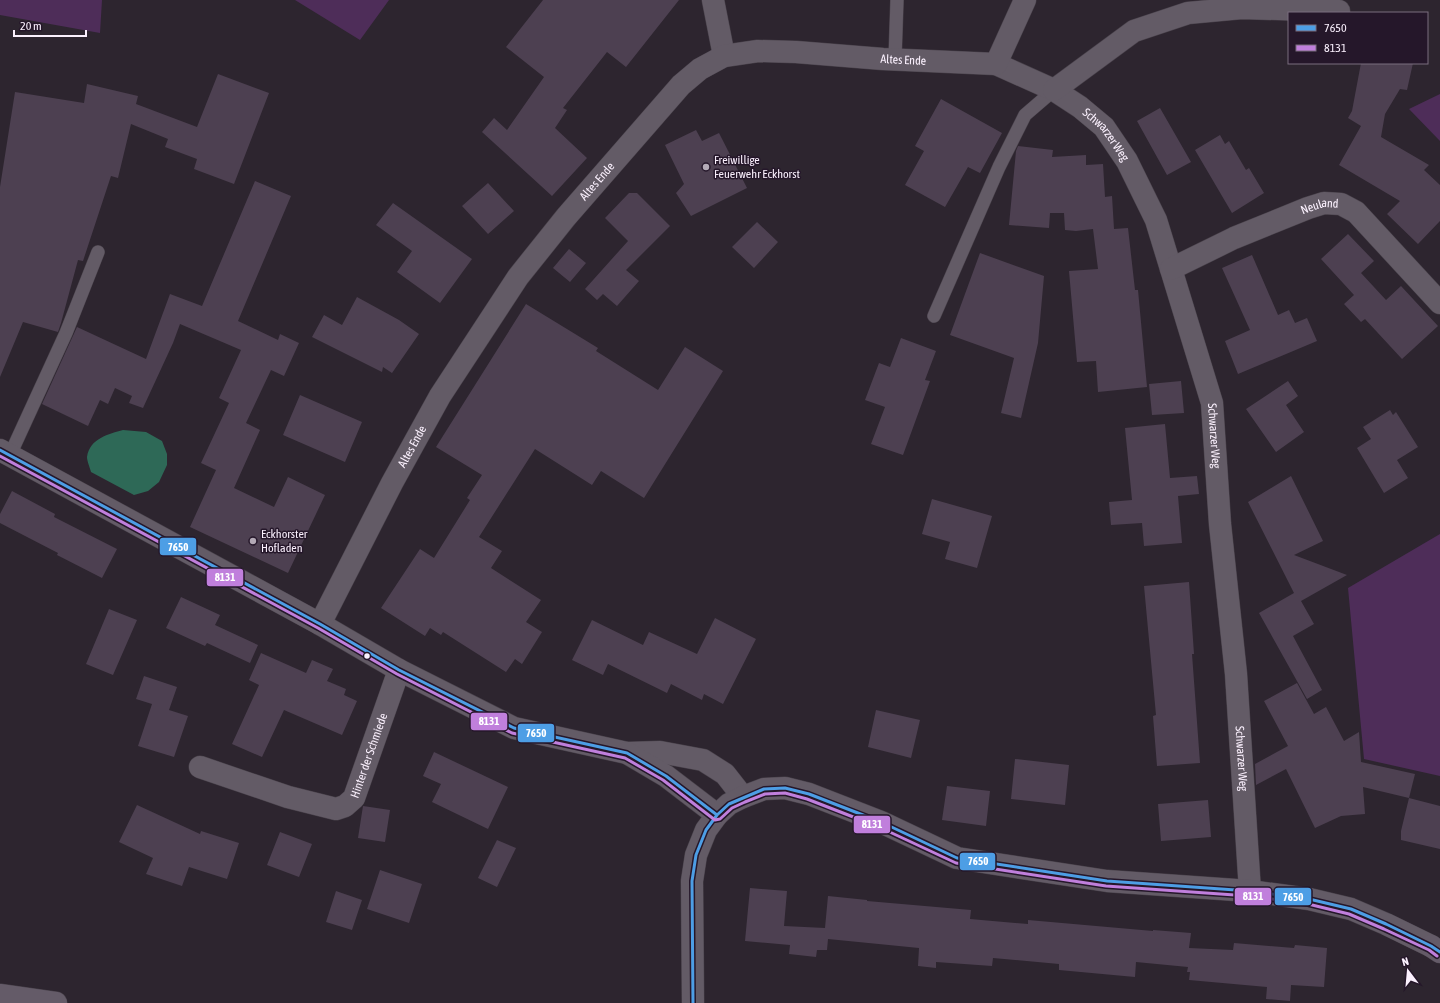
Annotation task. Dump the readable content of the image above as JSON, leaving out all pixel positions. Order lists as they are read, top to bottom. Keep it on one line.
{"streets":{"street":["Altes Ende","Schwarzer Weg","Neuland","Hinter der Schmiede"]},"crossings":[["Altes Ende","Schwarzer Weg"],["Schwarzer Weg","Neuland"]],"places":["Freiwillige Feuerwehr Eckhorst","Eckhorster Hofladen"],"lines":["transit line 7650","transit line 8131"],"legend":["7650","8131"],"scale_bar":"20 m","north":"top"}
